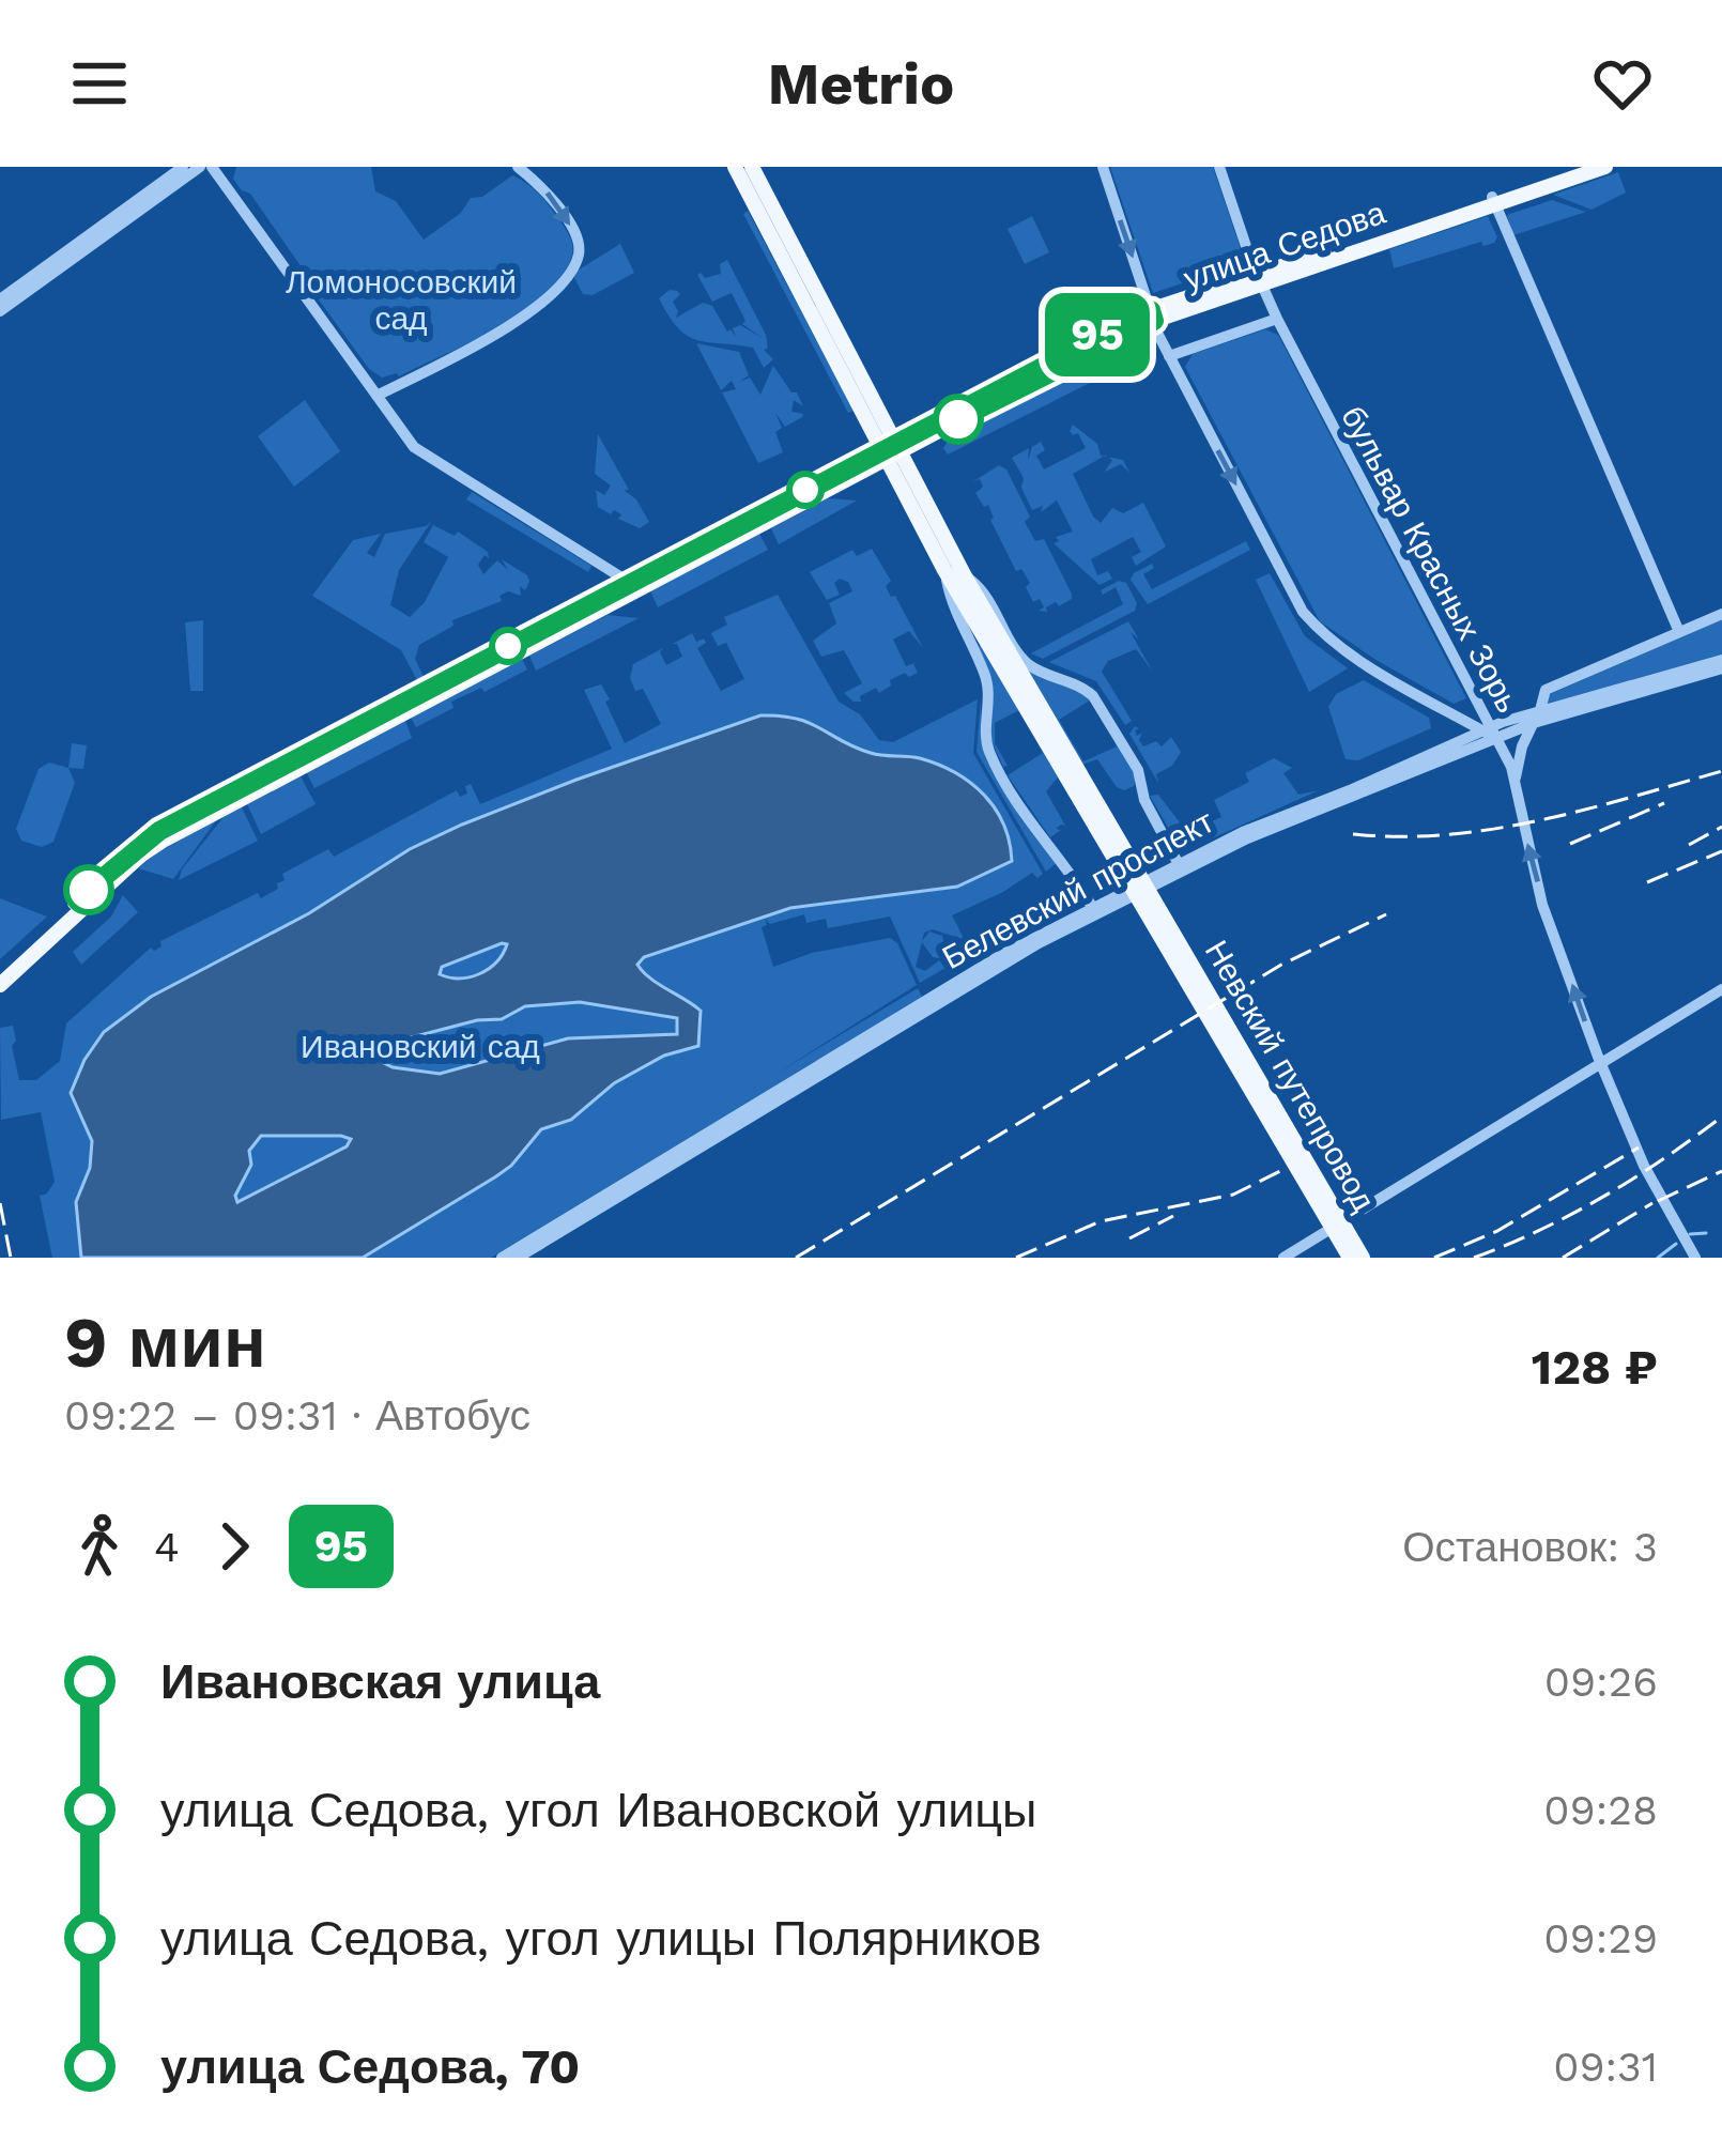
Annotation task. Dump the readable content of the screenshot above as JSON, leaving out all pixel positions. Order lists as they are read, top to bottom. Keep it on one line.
{"streets":{"main road":["улица Седова","Невский путепровод"],"street":["бульвар Красных Зорь","Белевский проспект"]},"crossings":[["улица Седова","бульвар Красных Зорь"],["бульвар Красных Зорь","Белевский проспект"]],"one_way":["бульвар Красных Зорь"],"parks":["Ломоносовский сад","Ивановский сад"],"lines":["bus line 95"],"page":{"header":"Metrio","on_map":"95","heading":["9 мин","09:22 – 09:31 · Автобус","128 ₽"],"legs":["4","95","Остановок: 3"],"list":[{"name":"Ивановская улица","value":"09:26"},{"name":"улица Седова, угол Ивановской улицы","value":"09:28"},{"name":"улица Седова, угол улицы Полярников","value":"09:29"},{"name":"улица Седова, 70","value":"09:31"}]}}
